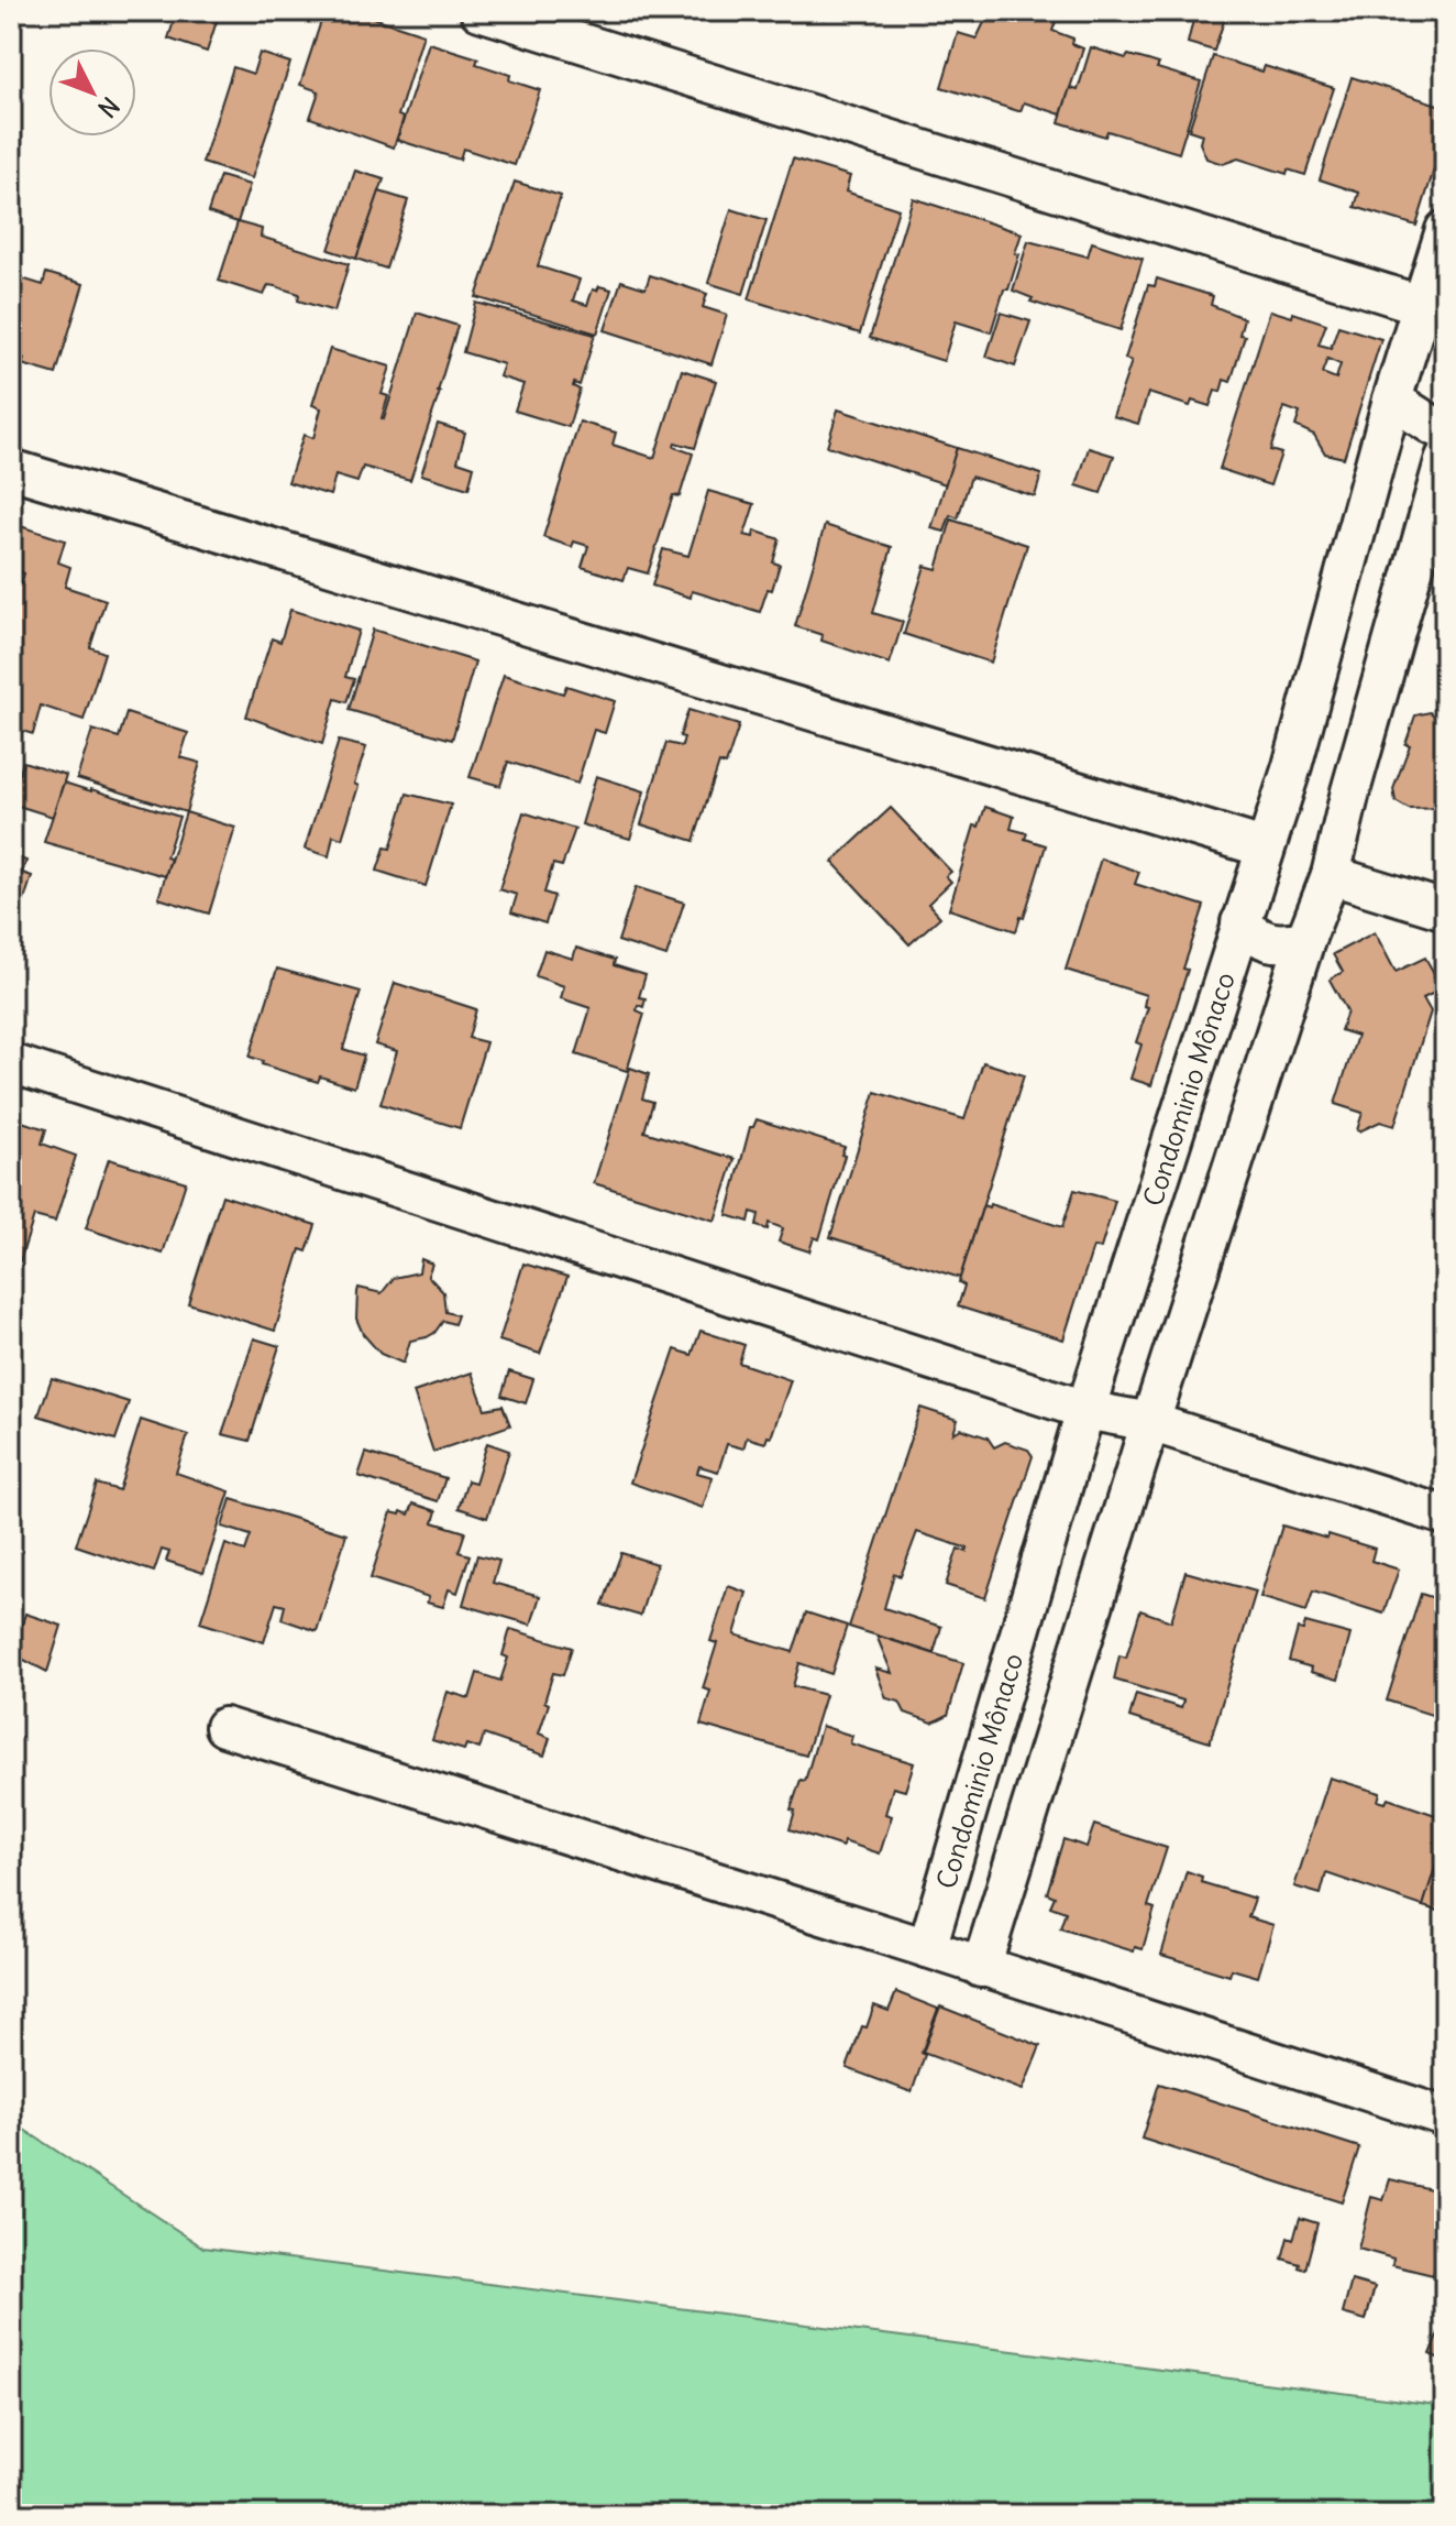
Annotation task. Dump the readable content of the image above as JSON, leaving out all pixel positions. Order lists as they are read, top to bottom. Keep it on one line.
{"streets":{"street":["Condominio Mônaco"]},"north":"bottom right"}
